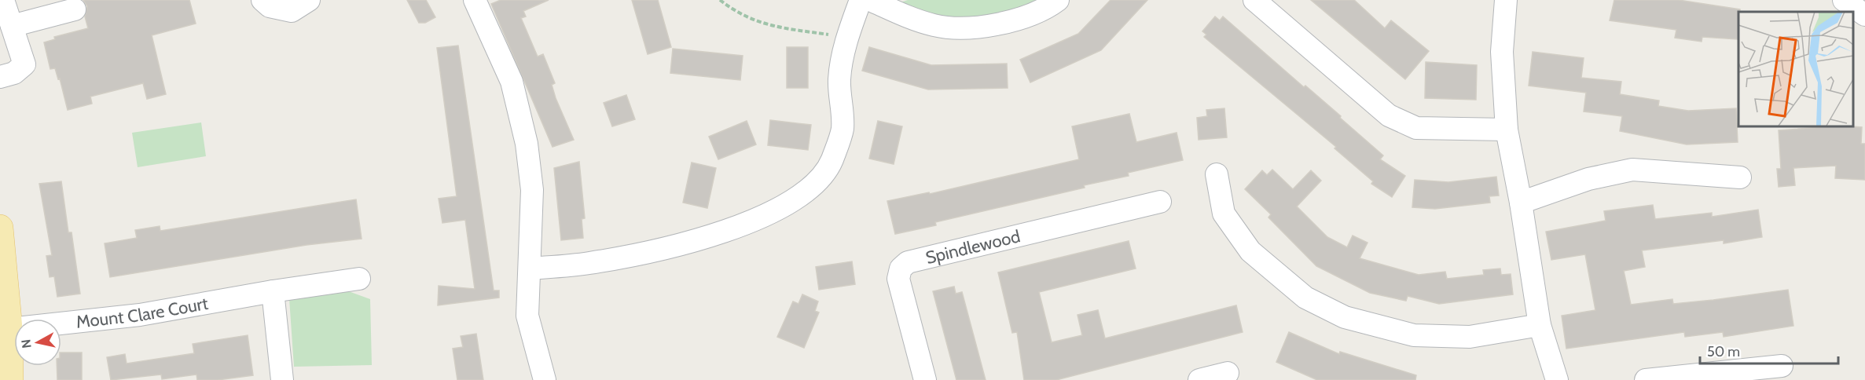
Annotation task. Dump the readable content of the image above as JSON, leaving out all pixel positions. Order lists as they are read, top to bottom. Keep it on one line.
{"streets":{"street":["Spindlewood","Mount Clare Court"]},"scale_bar":"50 m","north":"left"}
